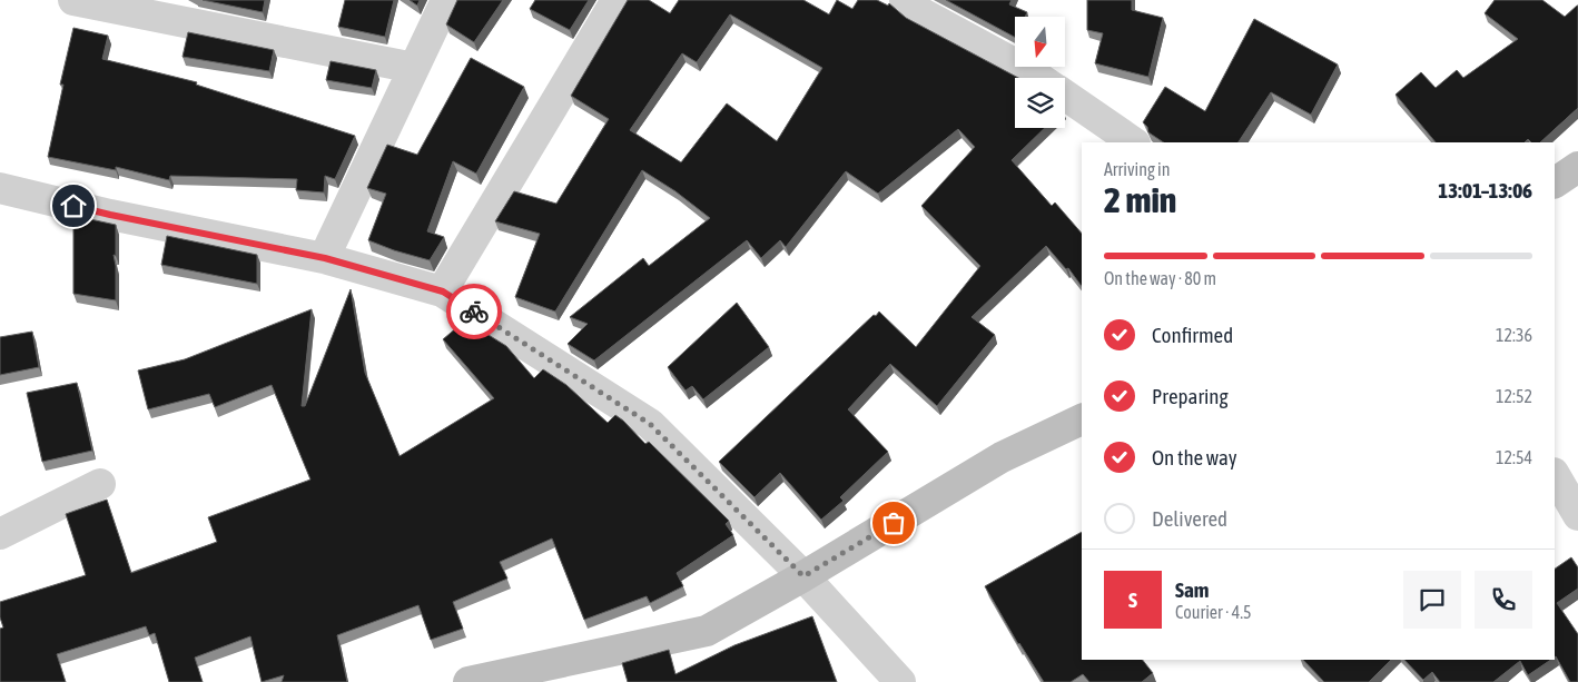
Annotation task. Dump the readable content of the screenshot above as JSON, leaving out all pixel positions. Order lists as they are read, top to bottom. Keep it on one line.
{"north":"bottom","page":{"heading":["2 min","Arriving in","13:01–13:06"],"panel":["Sam","Courier · 4.5"],"bar":"On the way · 80 m","list":[["Confirmed","12:36"],["Preparing","12:52"],["On the way","12:54"],"Delivered"],"round":"S"}}
